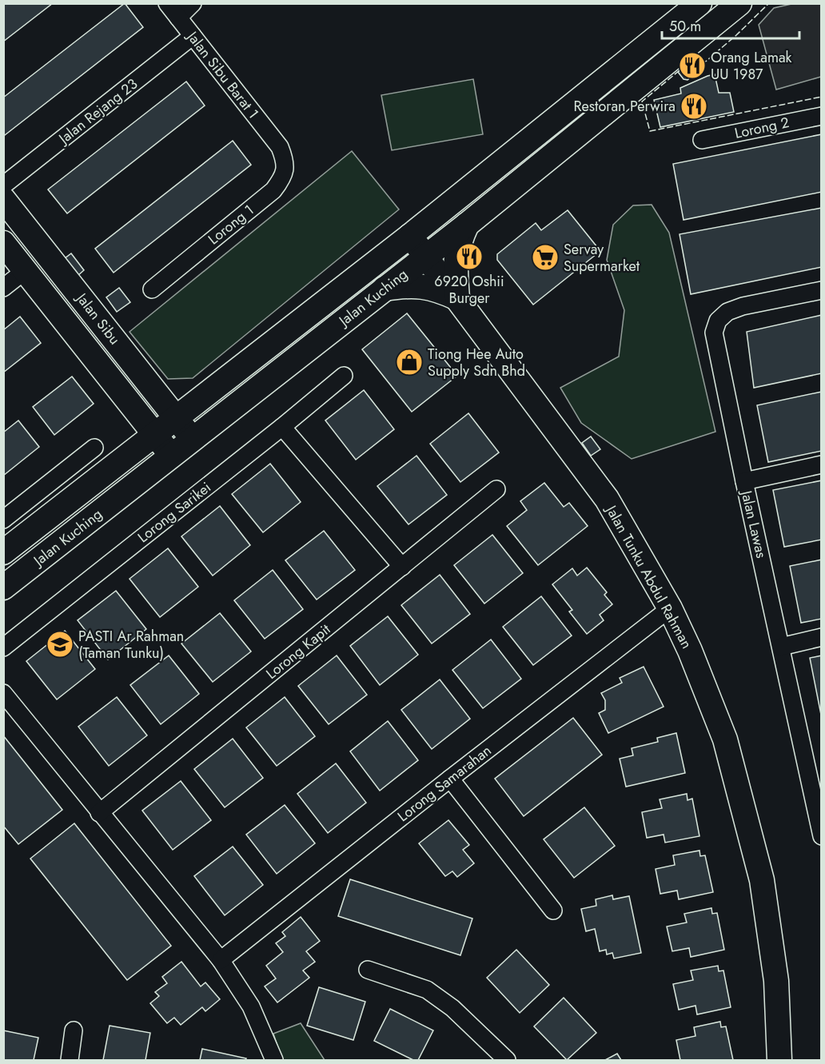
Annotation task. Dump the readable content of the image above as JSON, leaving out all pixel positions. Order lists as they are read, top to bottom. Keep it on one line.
{"streets":{"street":["Jalan Sibu Barat 1","Jalan Rejang 23","Lorong 2","Lorong 1","Jalan Kuching","Jalan Sibu","Lorong Sarikei","Jalan Lawas","Jalan Tunku Abdul Rahman","Lorong Kapit","Lorong Samarahan"]},"crossings":[["Jalan Sibu Barat 1","Jalan Rejang 23"],["Jalan Sibu Barat 1","Lorong 1"],["Jalan Kuching","Jalan Sibu"],["Jalan Kuching","Jalan Tunku Abdul Rahman"],["Jalan Tunku Abdul Rahman","Lorong Samarahan"]],"places":{"restaurant":["Orang Lamak UU 1987","Restoran Perwira","6920 Oshii Burger"],"supermarket":["Servay Supermarket"],"shop":["Tiong Hee Auto Supply Sdn Bhd"],"school or university":["PASTI Ar Rahman (Taman Tunku)"]},"scale_bar":"50 m"}
